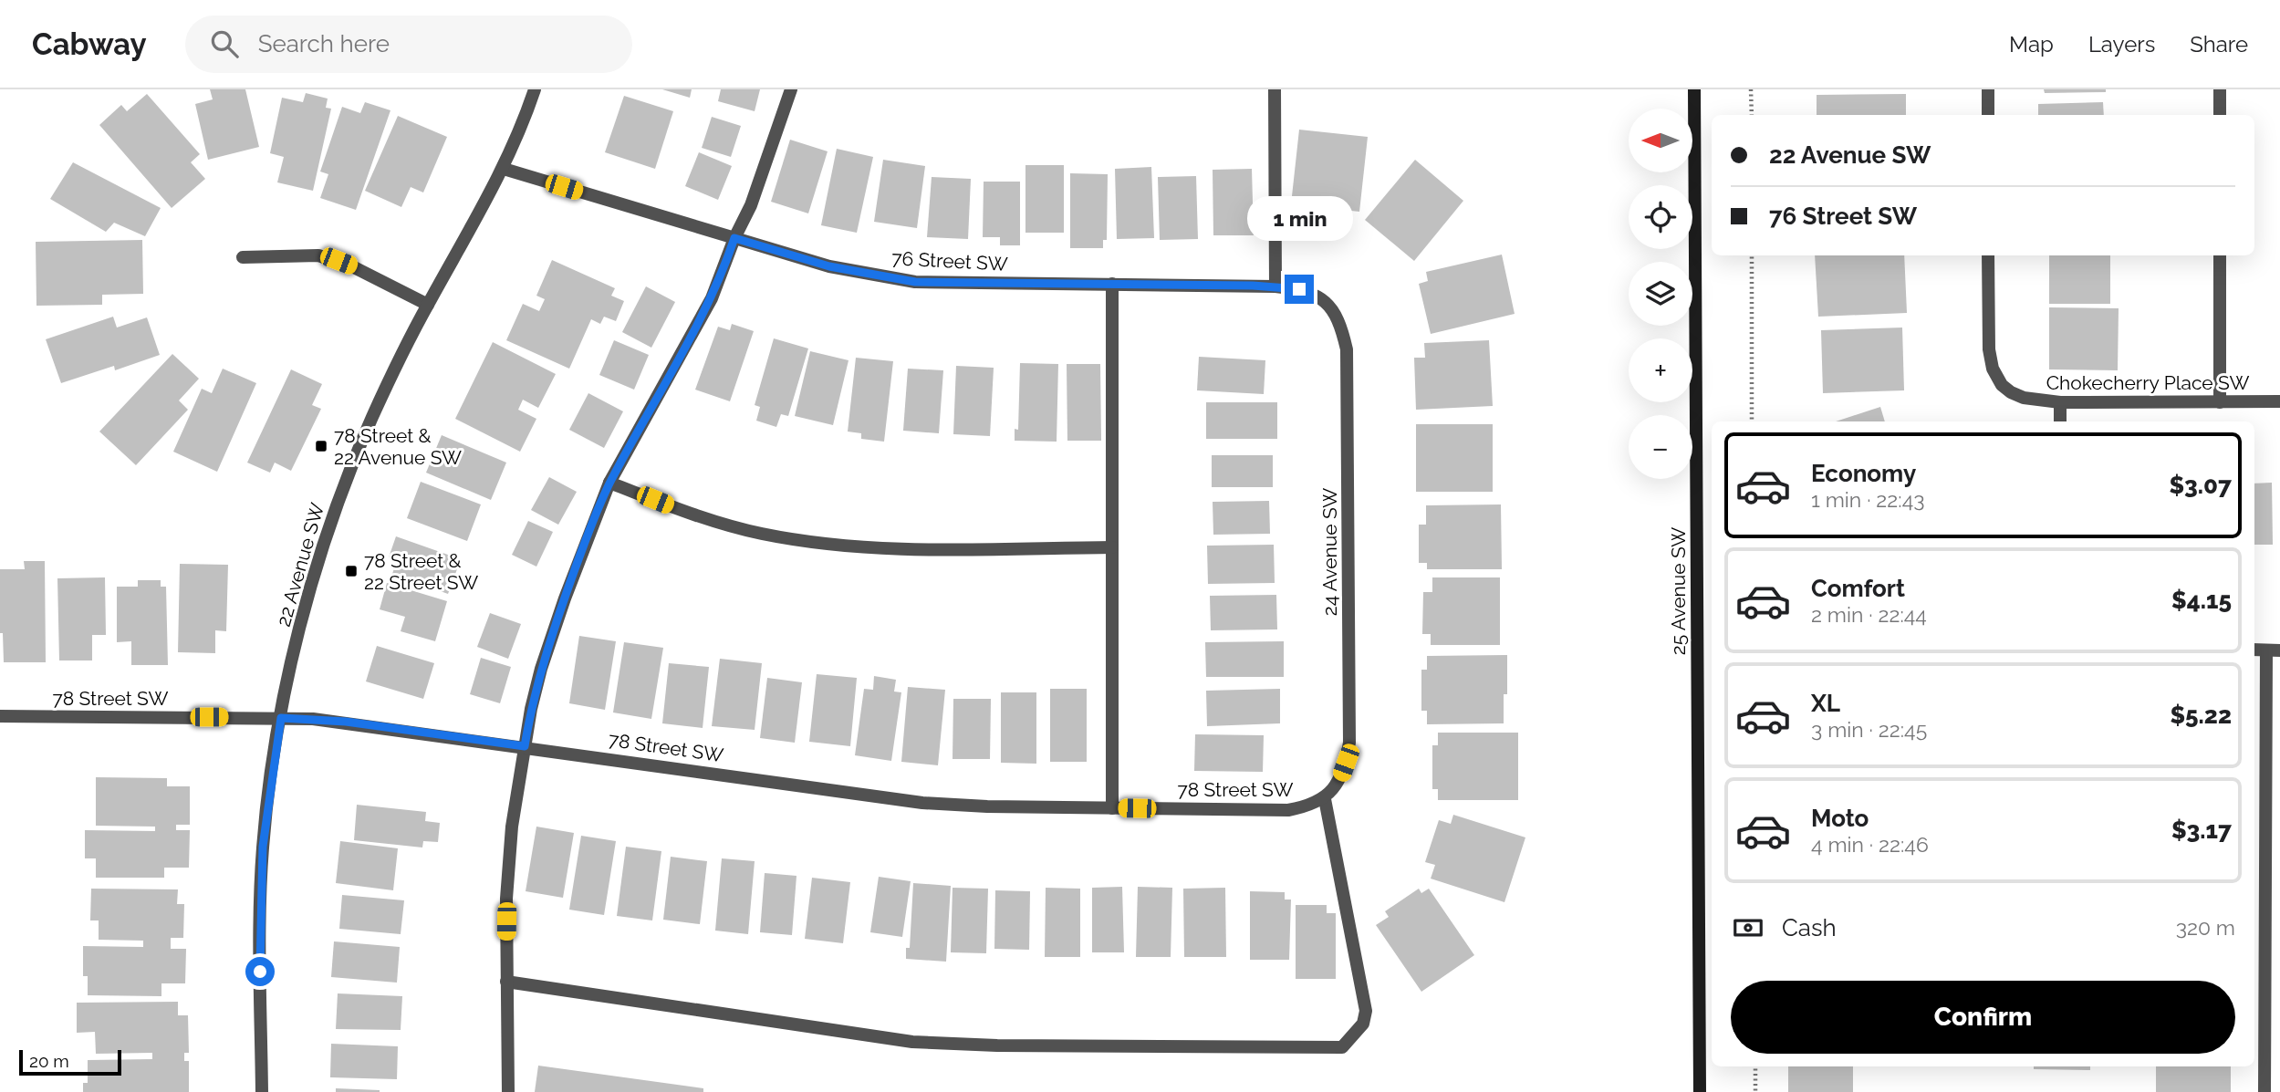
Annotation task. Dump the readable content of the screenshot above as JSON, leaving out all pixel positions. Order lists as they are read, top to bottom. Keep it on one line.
{"streets":{"main road":["25 Avenue SW"],"street":["76 Street SW","Chokecherry Place SW","24 Avenue SW","22 Avenue SW","78 Street SW"]},"crossings":[["76 Street SW","24 Avenue SW"],["76 Street SW","22 Avenue SW"],["24 Avenue SW","78 Street SW"],["22 Avenue SW","78 Street SW"]],"places":{"transit":["78 Street & 22 Avenue SW","78 Street & 22 Street SW"]},"scale_bar":"20 m","north":"left","page":{"header":"Cabway","search":"Search here","nav":["Map","Layers","Share"],"map_buttons":["+","−"],"banner":["22 Avenue SW","76 Street SW"],"bubble":"1 min","list":[{"name":"Economy","note":"1 min · 22:43","value":"$3.07"},{"name":"Comfort","note":"2 min · 22:44","value":"$4.15"},{"name":"XL","note":"3 min · 22:45","value":"$5.22"},{"name":"Moto","note":"4 min · 22:46","value":"$3.17"}],"pay":["Cash","320 m"],"buttons":"Confirm","scale":"20 m"}}
